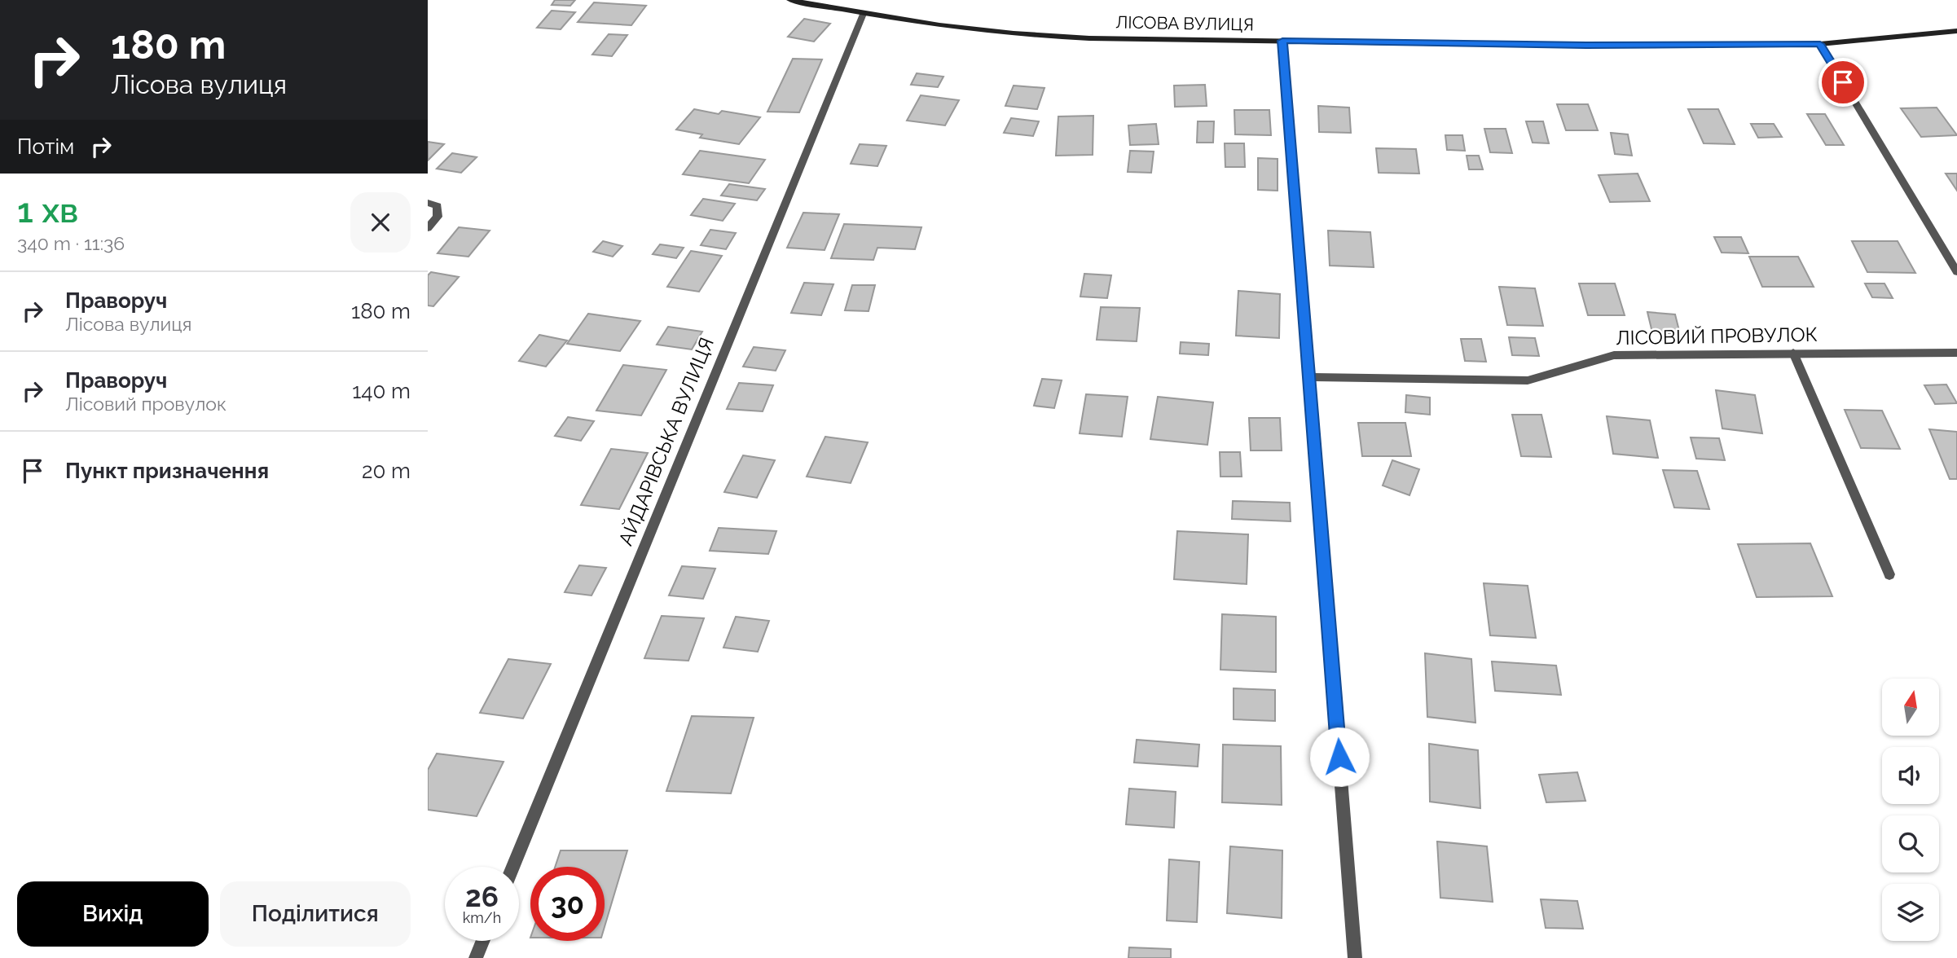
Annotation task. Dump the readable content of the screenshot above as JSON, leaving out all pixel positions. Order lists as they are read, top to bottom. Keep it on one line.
{"streets":{"street":["ЛІСОВА ВУЛИЦЯ","ЛІСОВИЙ ПРОВУЛОК","АЙДАРІВСЬКА ВУЛИЦЯ"]},"crossings":[["ЛІСОВА ВУЛИЦЯ","АЙДАРІВСЬКА ВУЛИЦЯ"]],"north":"top","page":{"turn":["180 m","Лісова вулиця"],"then":"Потім","heading":["1 хв","340 m · 11:36"],"list":[{"name":"Праворуч","note":"Лісова вулиця","value":"180 m"},{"name":"Праворуч","note":"Лісовий провулок","value":"140 m"},{"name":"Пункт призначення","value":"20 m"}],"speed":"26 km/h","limit":"30","buttons":["Вихід","Поділитися"]}}
